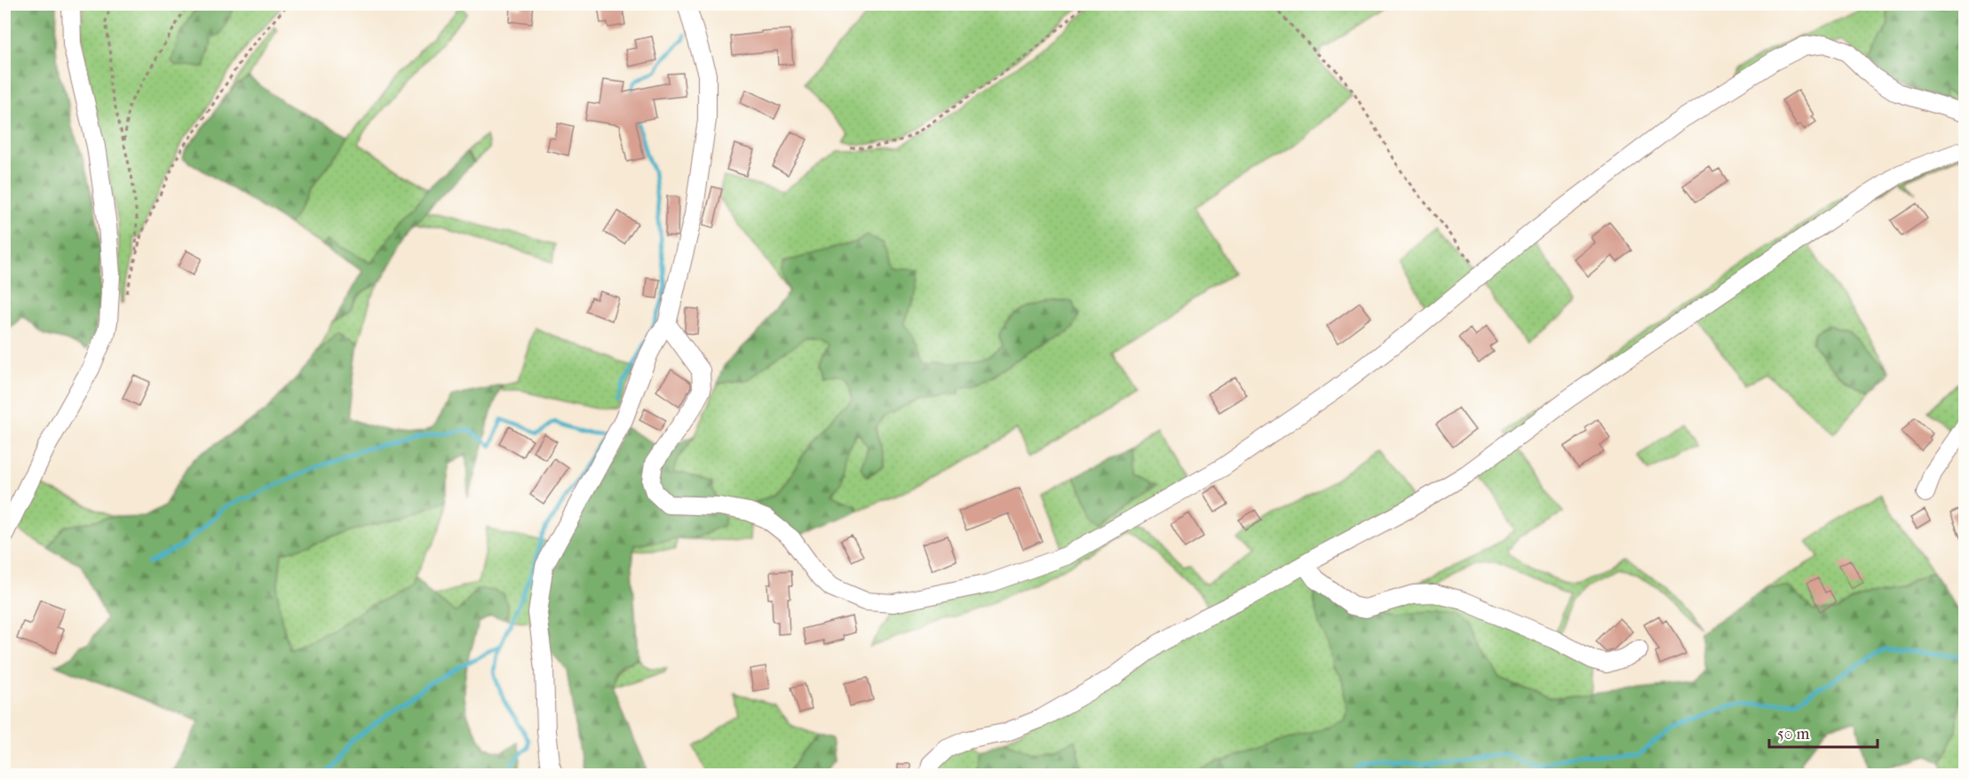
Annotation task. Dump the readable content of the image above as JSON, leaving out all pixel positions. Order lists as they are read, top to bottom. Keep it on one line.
{"scale_bar":"50 m"}
